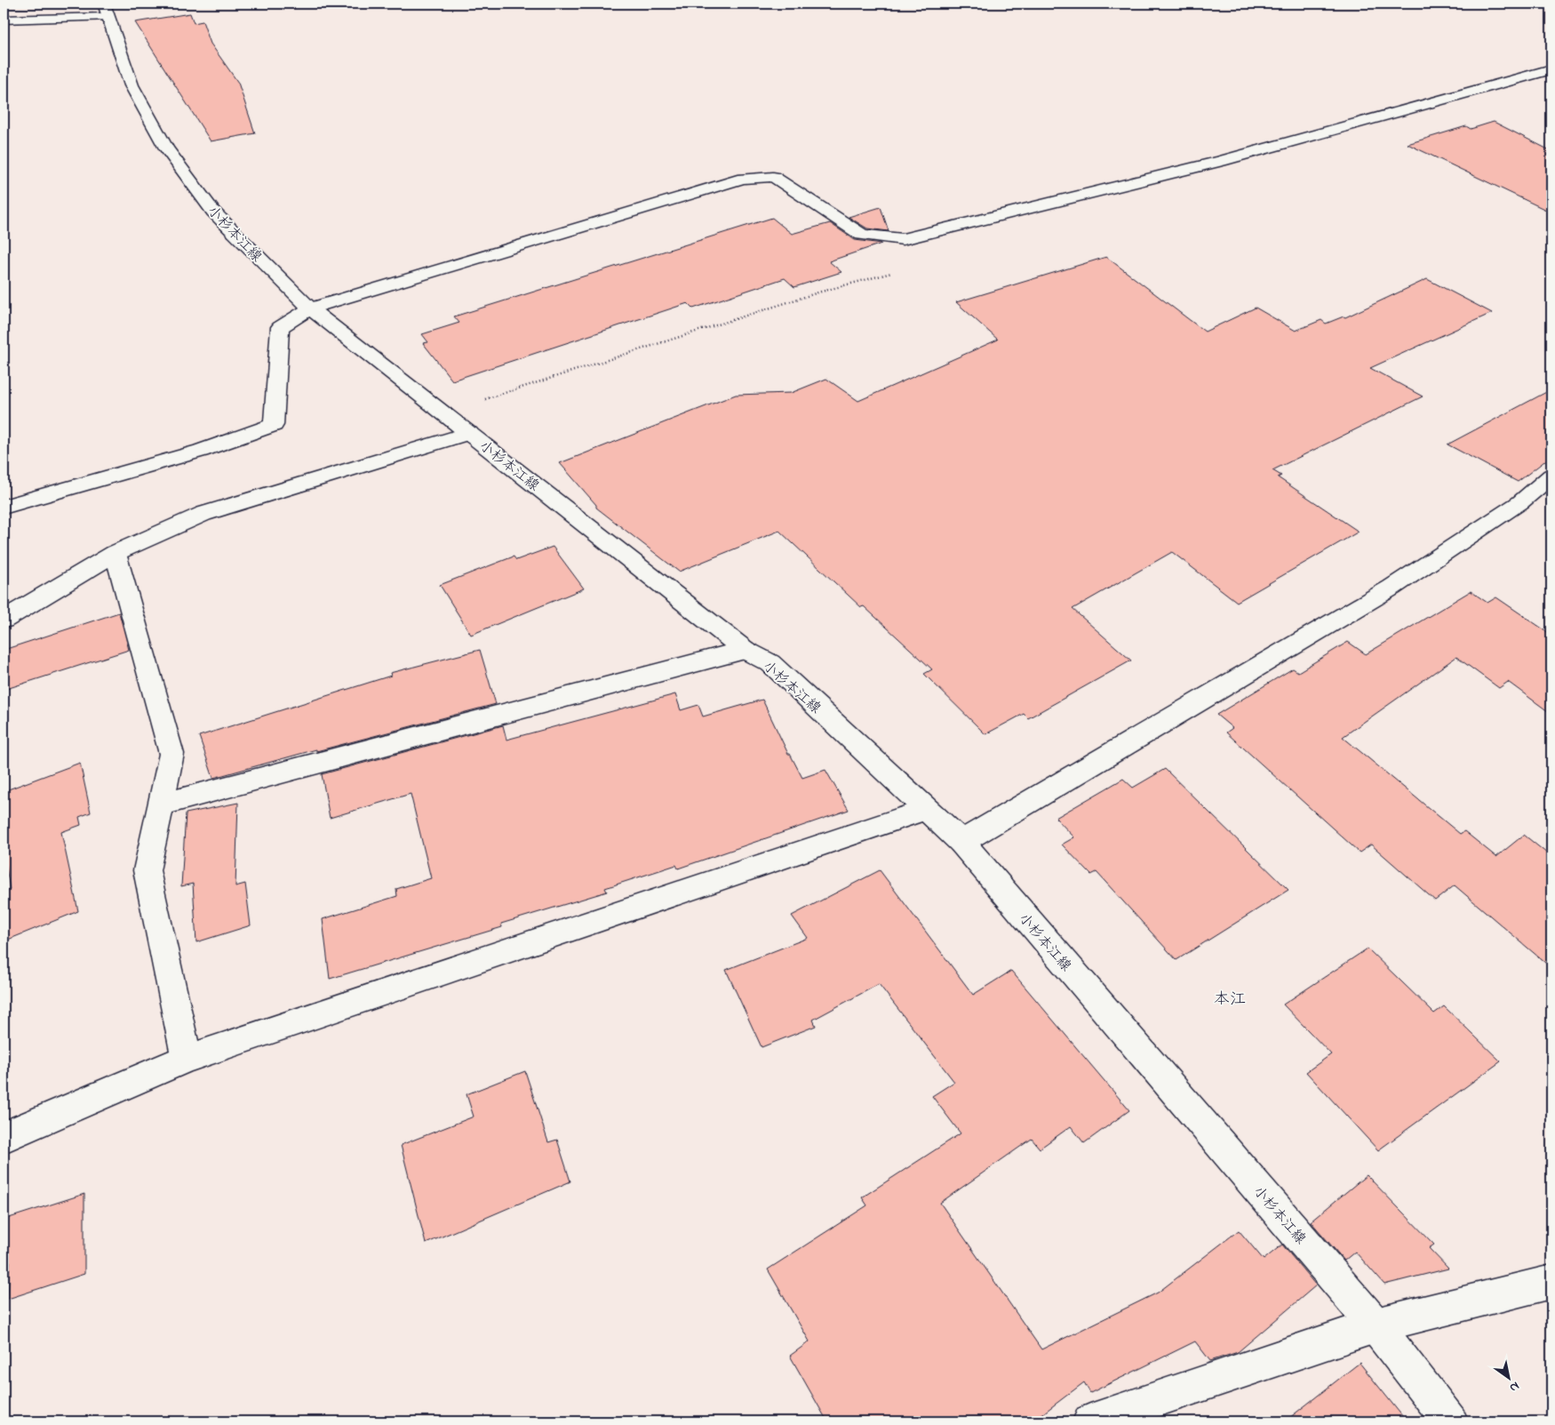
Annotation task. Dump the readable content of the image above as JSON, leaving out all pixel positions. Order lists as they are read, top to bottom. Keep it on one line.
{"streets":{"street":["小杉本江線"]},"districts":["本江"],"north":"bottom right"}
